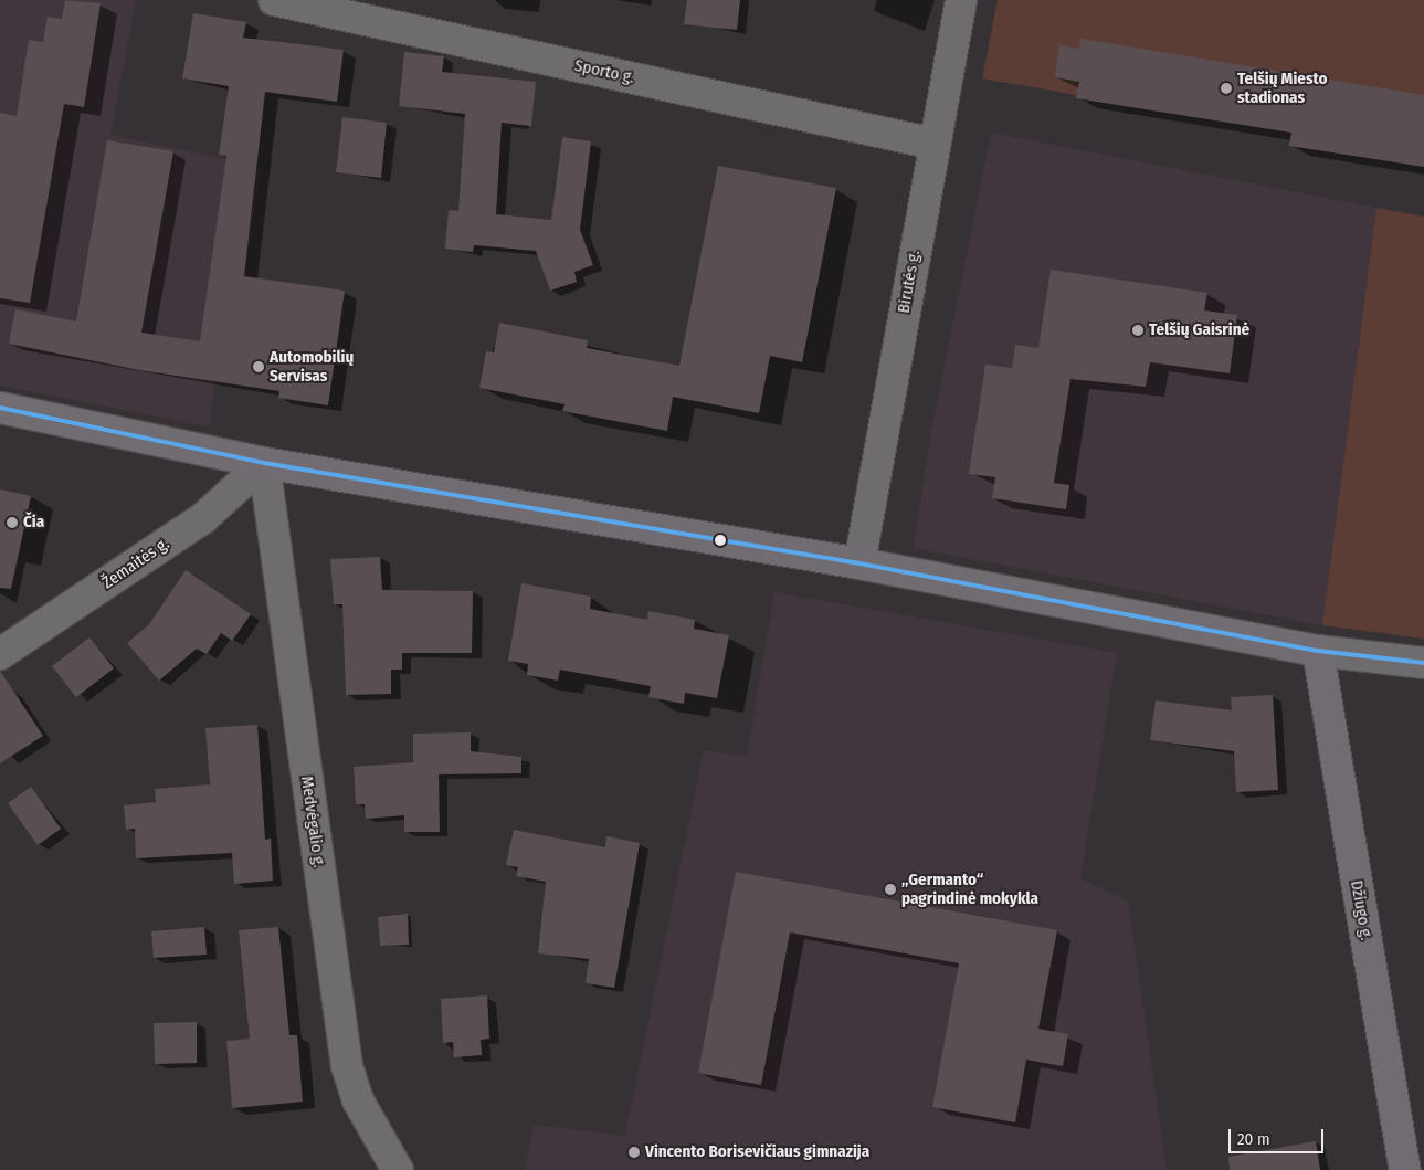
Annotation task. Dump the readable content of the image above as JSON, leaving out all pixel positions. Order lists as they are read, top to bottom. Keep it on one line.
{"streets":{"main road":["Džiugo g."],"street":["Sporto g.","Birutės g.","Žemaitės g.","Medvėgalio g."]},"crossings":[["Sporto g.","Birutės g."],["Žemaitės g.","Medvėgalio g."]],"places":["Telšių Miesto stadionas","Telšių Gaisrinė","Automobilių Servisas","Čia","„Germanto“ pagrindinė mokykla","Vincento Borisevičiaus gimnazija"],"scale_bar":"20 m"}
